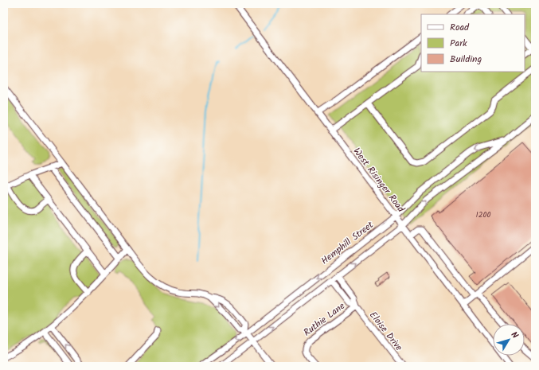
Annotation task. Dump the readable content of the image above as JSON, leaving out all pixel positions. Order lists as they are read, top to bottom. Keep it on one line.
{"streets":{"street":["West Risinger Road","Hemphill Street","Ruthie Lane","Eloise Drive"]},"crossings":[["West Risinger Road","Hemphill Street"],["Hemphill Street","Eloise Drive"],["Ruthie Lane","Eloise Drive"]],"house_numbers":["1200"],"legend":["Road","Park","Building"],"north":"top right"}
